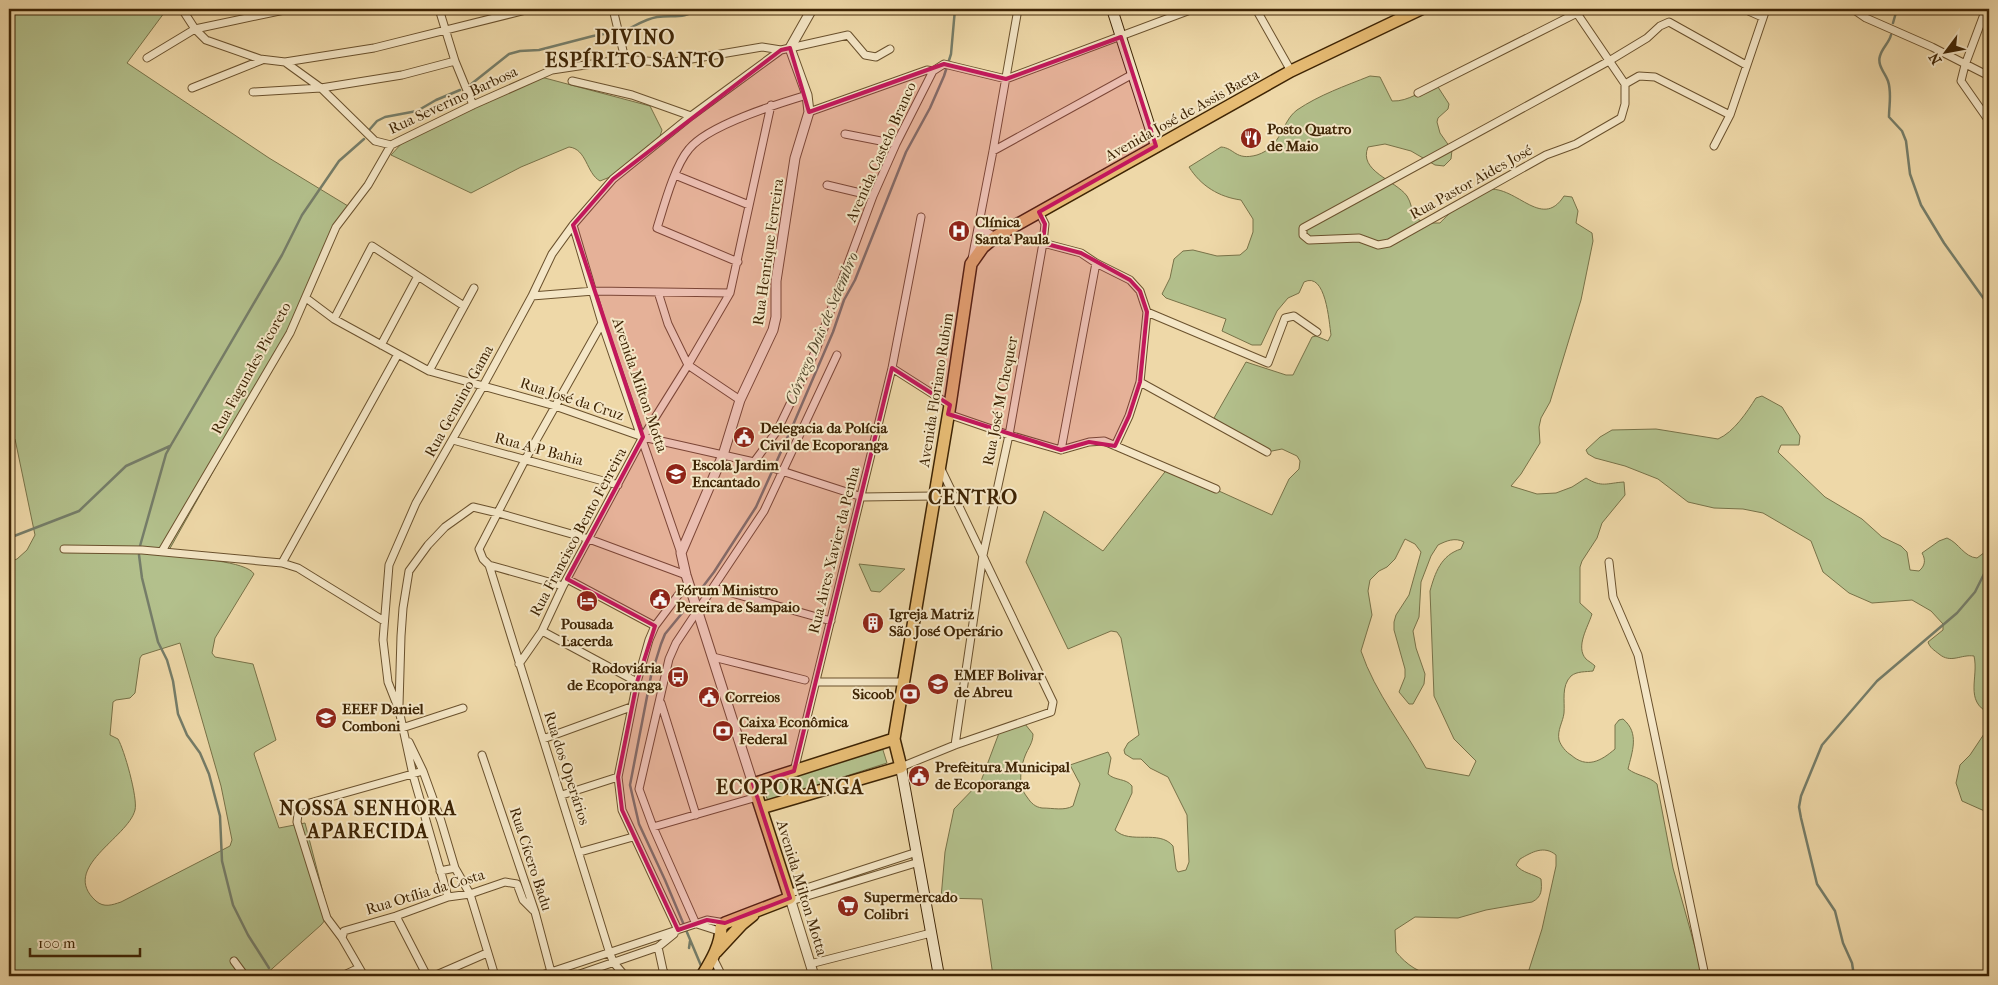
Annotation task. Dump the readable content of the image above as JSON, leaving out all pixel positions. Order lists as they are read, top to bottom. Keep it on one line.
{"streets":{"main road":["Avenida José de Assis Baeta","Avenida Milton Motta","Avenida Floriano Rubim"],"street":["Rua Severino Barbosa","Avenida Castelo Branco","Rua Pastor Aides José","Rua Henrique Ferreira","Rua Fagundes Picoreto","Rua José da Cruz","Rua Genuino Gama","Rua José M Chequer","Rua A P Bahia","Rua Francisco Bento Ferreira","Rua Aires Xavier da Penha","Rua dos Operários","Rua Cícero Badu","Rua Otília da Costa"]},"crossings":[["Rua Severino Barbosa","Rua Henrique Ferreira"],["Rua Severino Barbosa","Rua Fagundes Picoreto"],["Rua Severino Barbosa","Rua Genuino Gama"],["Avenida José de Assis Baeta","Avenida Floriano Rubim"],["Avenida José de Assis Baeta","Rua José M Chequer"],["Avenida Castelo Branco","Rua José da Cruz"],["Rua Henrique Ferreira","Avenida Milton Motta"],["Rua Henrique Ferreira","Rua José da Cruz"],["Rua Henrique Ferreira","Rua Genuino Gama"],["Rua Fagundes Picoreto","Rua José da Cruz"],["Avenida Milton Motta","Rua José da Cruz"],["Avenida Milton Motta","Rua Genuino Gama"],["Avenida Milton Motta","Rua Francisco Bento Ferreira"],["Avenida Floriano Rubim","Rua José da Cruz"],["Rua José da Cruz","Rua Genuino Gama"],["Rua José da Cruz","Rua Francisco Bento Ferreira"],["Rua José da Cruz","Rua Aires Xavier da Penha"],["Rua Genuino Gama","Rua A P Bahia"],["Rua A P Bahia","Rua Francisco Bento Ferreira"],["Rua Francisco Bento Ferreira","Rua dos Operários"],["Rua Cícero Badu","Rua Otília da Costa"]],"districts":["DIVINO ESPÍRITO SANTO","CENTRO","ECOPORANGA","NOSSA SENHORA APARECIDA"],"water":["Córrego Dois de Setembro"],"places":{"restaurant":["Posto Quatro de Maio"],"hospital":["Clínica Santa Paula"],"public building":["Delegacia da Polícia Civil de Ecoporanga","Fórum Ministro Pereira de Sampaio","Correios","Prefeitura Municipal de Ecoporanga"],"school or university":["Escola Jardim Encantado","EMEF Bolivar de Abreu","EEEF Daniel Comboni"],"hotel":["Pousada Lacerda"],"building":["Igreja Matriz São José Operário"],"bus stop":["Rodoviária de Ecoporanga"],"bank":["Sicoob","Caixa Econômica Federal"],"supermarket":["Supermercado Colibri"]},"scale_bar":"100 m","north":"bottom left"}
